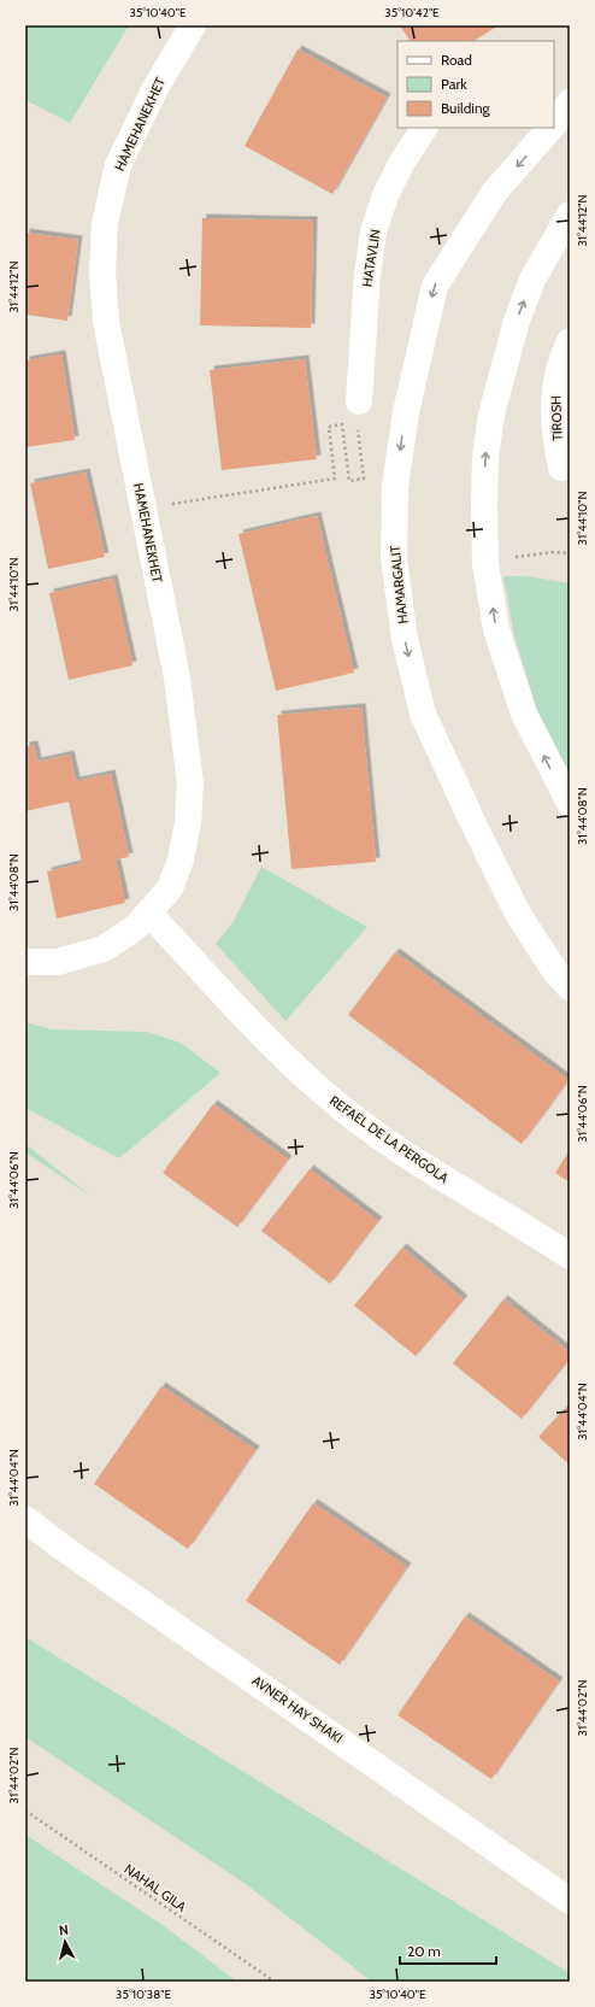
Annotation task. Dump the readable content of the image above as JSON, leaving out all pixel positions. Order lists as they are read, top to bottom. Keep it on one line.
{"streets":{"street":["HAMEHANEKHET","HATAVLIN","TIROSH","HAMARGALIT","REFAEL DE LA PERGOLA","AVNER HAY SHAKI"],"path":["NAHAL GILA"]},"crossings":[["HAMEHANEKHET","REFAEL DE LA PERGOLA"]],"legend":["Road","Park","Building"],"scale_bar":"20 m","north":"top","coordinates":["35°10'40\"E","35°10'42\"E","31°44'12\"N","31°44'10\"N","31°44'08\"N","31°44'06\"N","31°44'04\"N","31°44'02\"N","35°10'38\"E"]}
